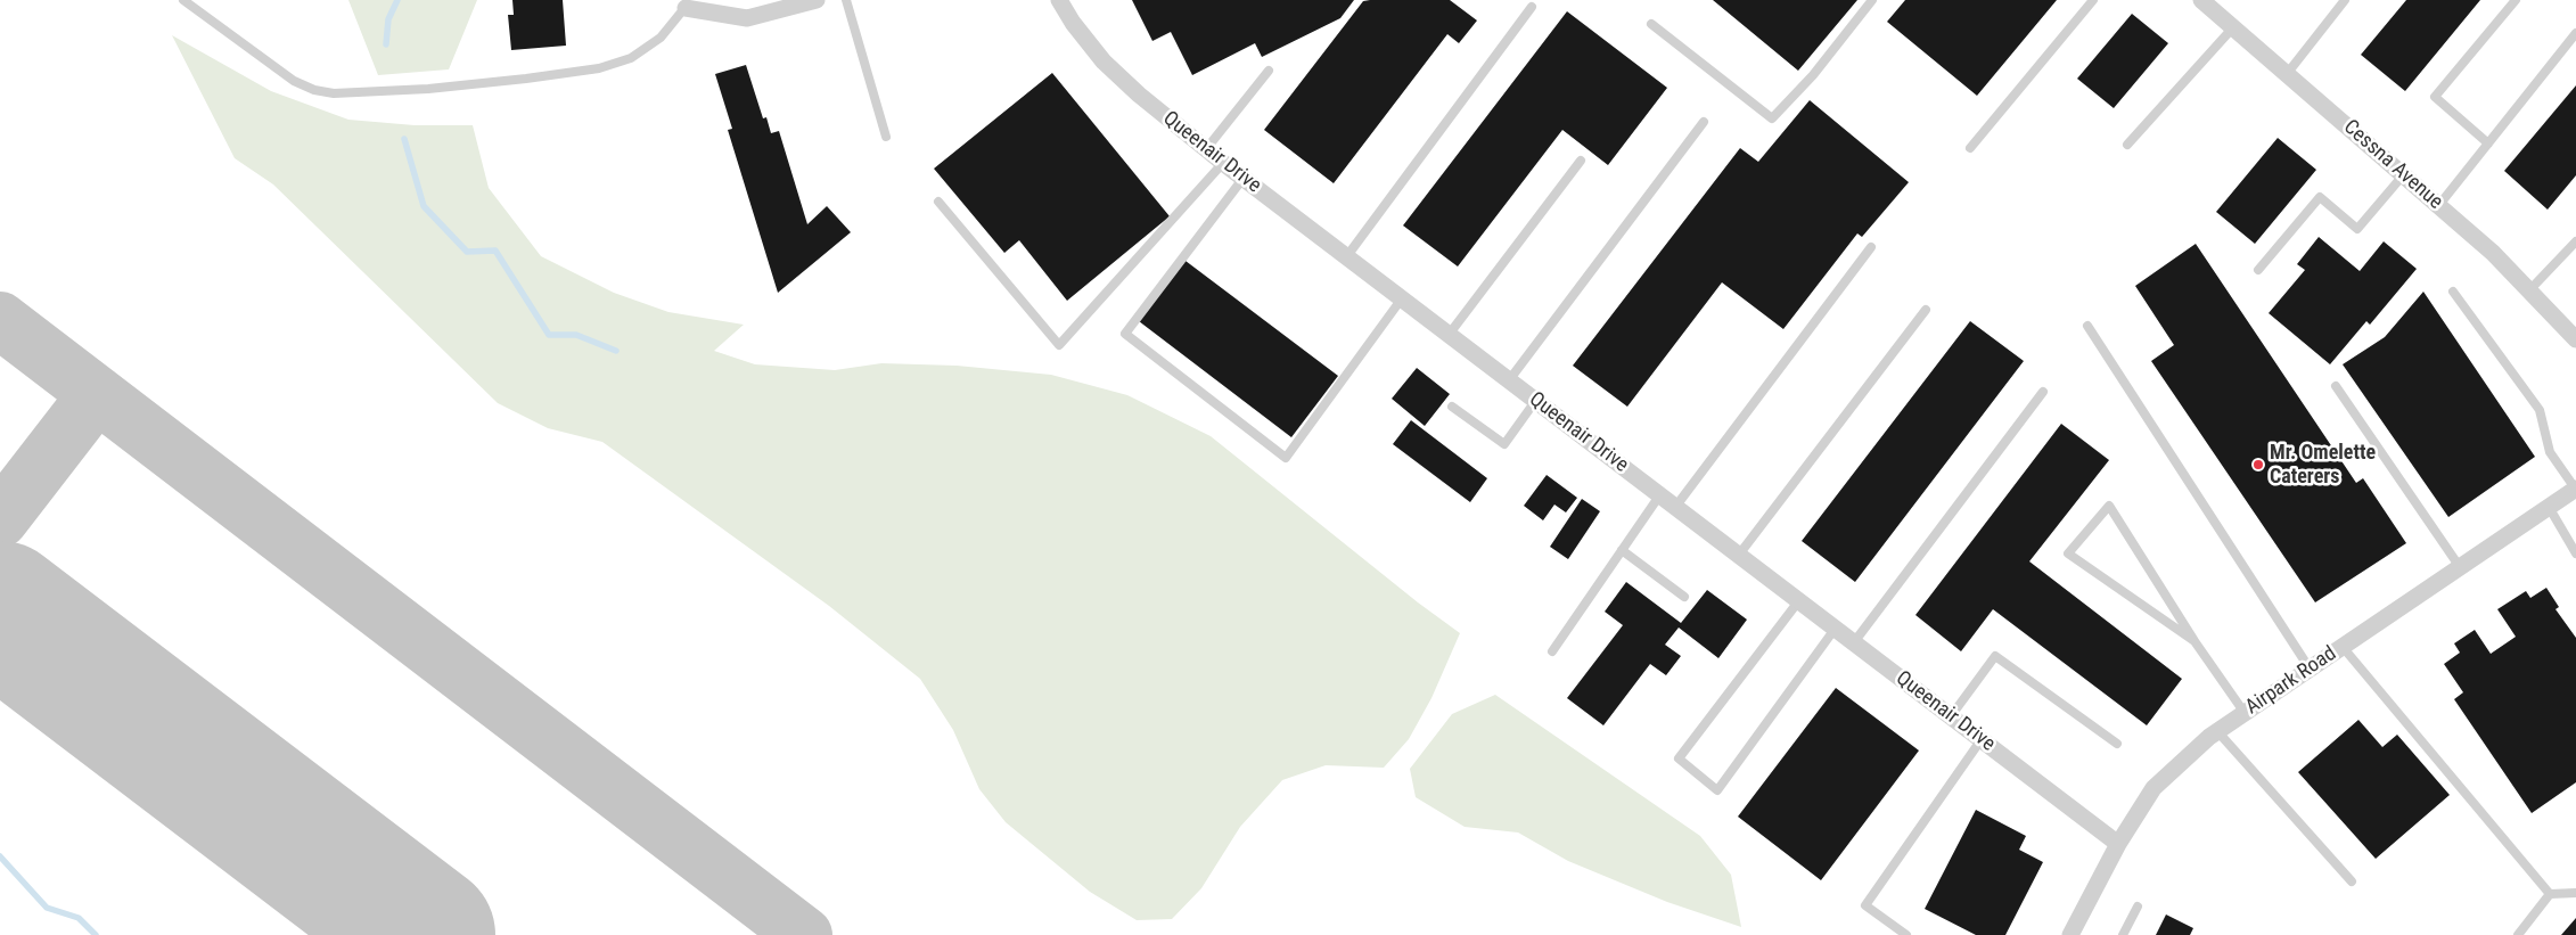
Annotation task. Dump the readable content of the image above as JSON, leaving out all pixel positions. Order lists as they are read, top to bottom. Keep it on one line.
{"streets":{"street":["Queenair Drive","Cessna Avenue","Airpark Road"]},"crossings":[["Queenair Drive","Airpark Road"]],"places":["Mr. Omelette Caterers"]}
